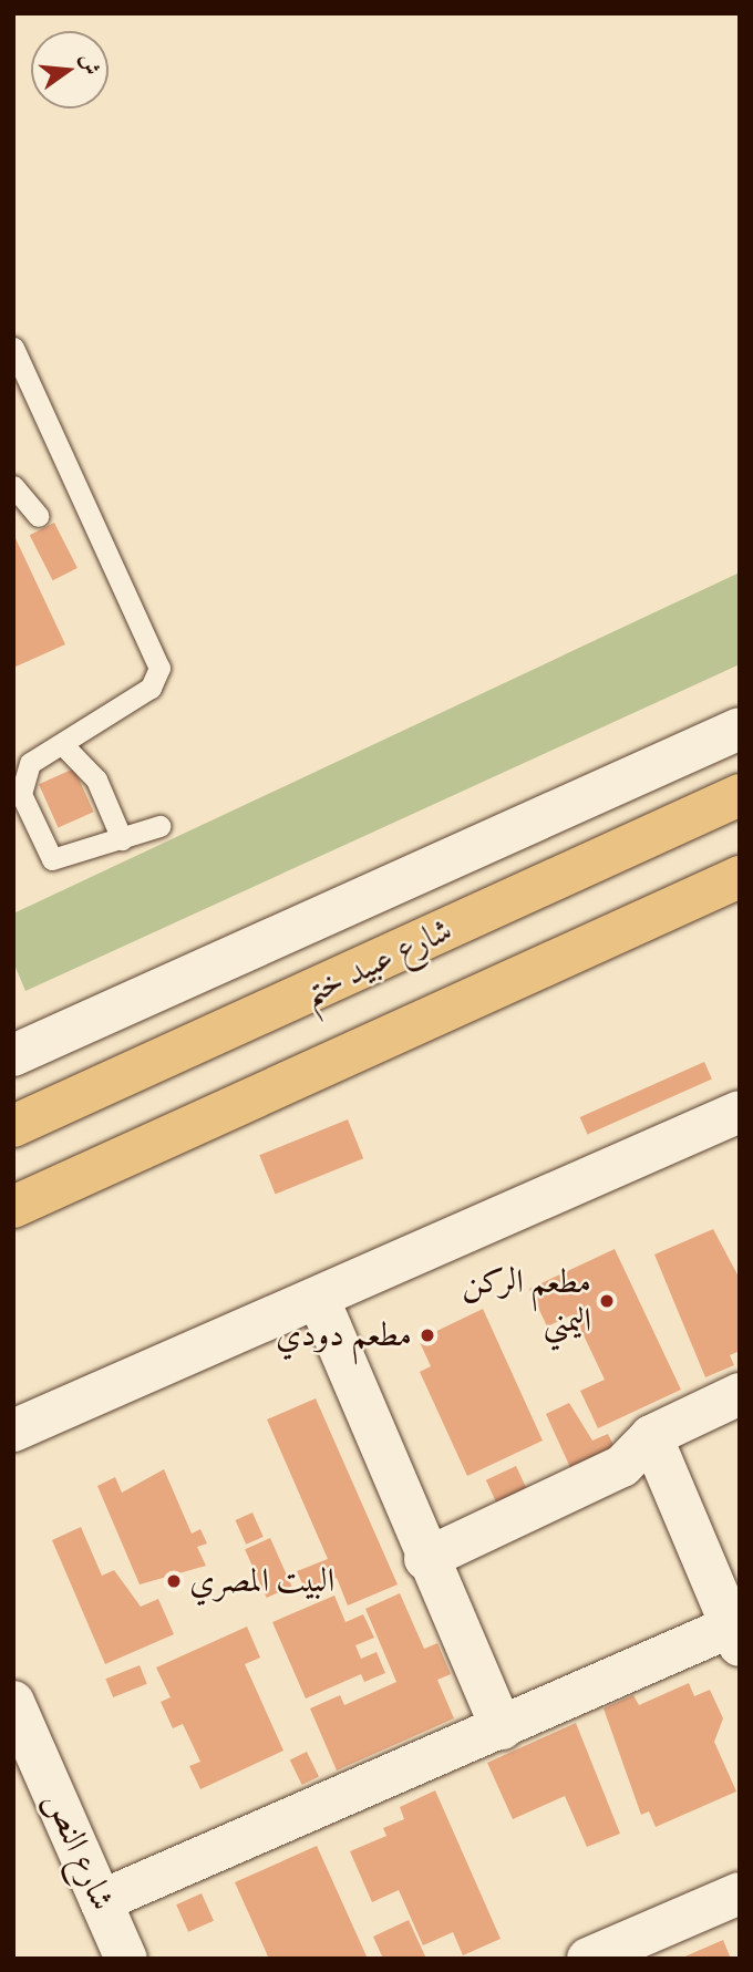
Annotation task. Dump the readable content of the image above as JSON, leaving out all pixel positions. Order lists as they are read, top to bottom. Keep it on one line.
{"streets":{"main road":["شارع عبيد ختم"],"street":["شارع النص"]},"places":["مطعم الركن اليمني","مطعم دودي","البيت المصري"],"north":"right"}
